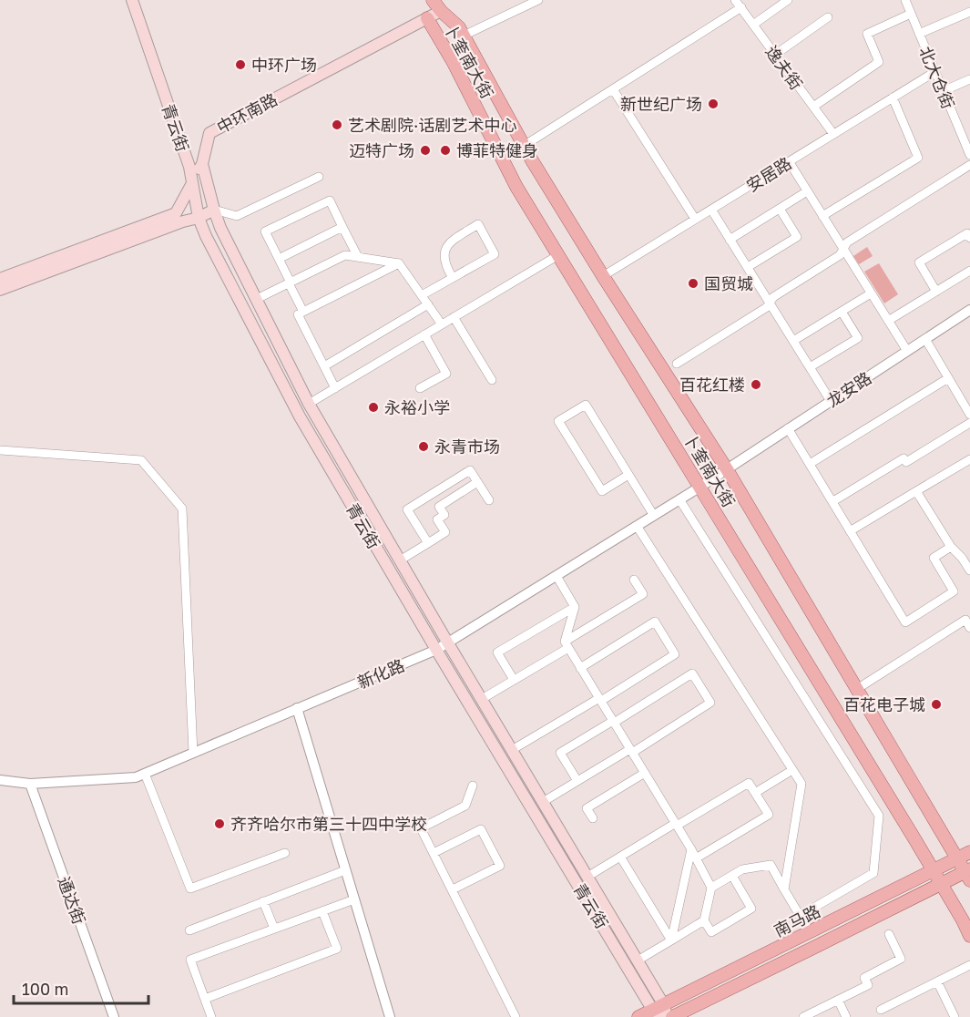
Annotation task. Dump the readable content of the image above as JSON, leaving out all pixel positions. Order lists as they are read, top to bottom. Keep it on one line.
{"streets":{"main road":["卜奎南大街","中环南路","青云街","南马路"],"street":["逸夫街","北大仓街","安居路","龙安路","新化路","通达街"]},"crossings":[["卜奎南大街","中环南路"],["卜奎南大街","安居路"],["卜奎南大街","龙安路"],["卜奎南大街","新化路"],["卜奎南大街","南马路"],["逸夫街","安居路"],["北大仓街","安居路"],["中环南路","青云街"],["青云街","新化路"],["青云街","南马路"],["龙安路","新化路"],["新化路","通达街"]],"places":["中环广场","新世纪广场","艺术剧院·话剧艺术中心","迈特广场","博菲特健身","国贸城","百花红楼","永裕小学","永青市场","百花电子城","齐齐哈尔市第三十四中学校"],"scale_bar":"100 m"}
